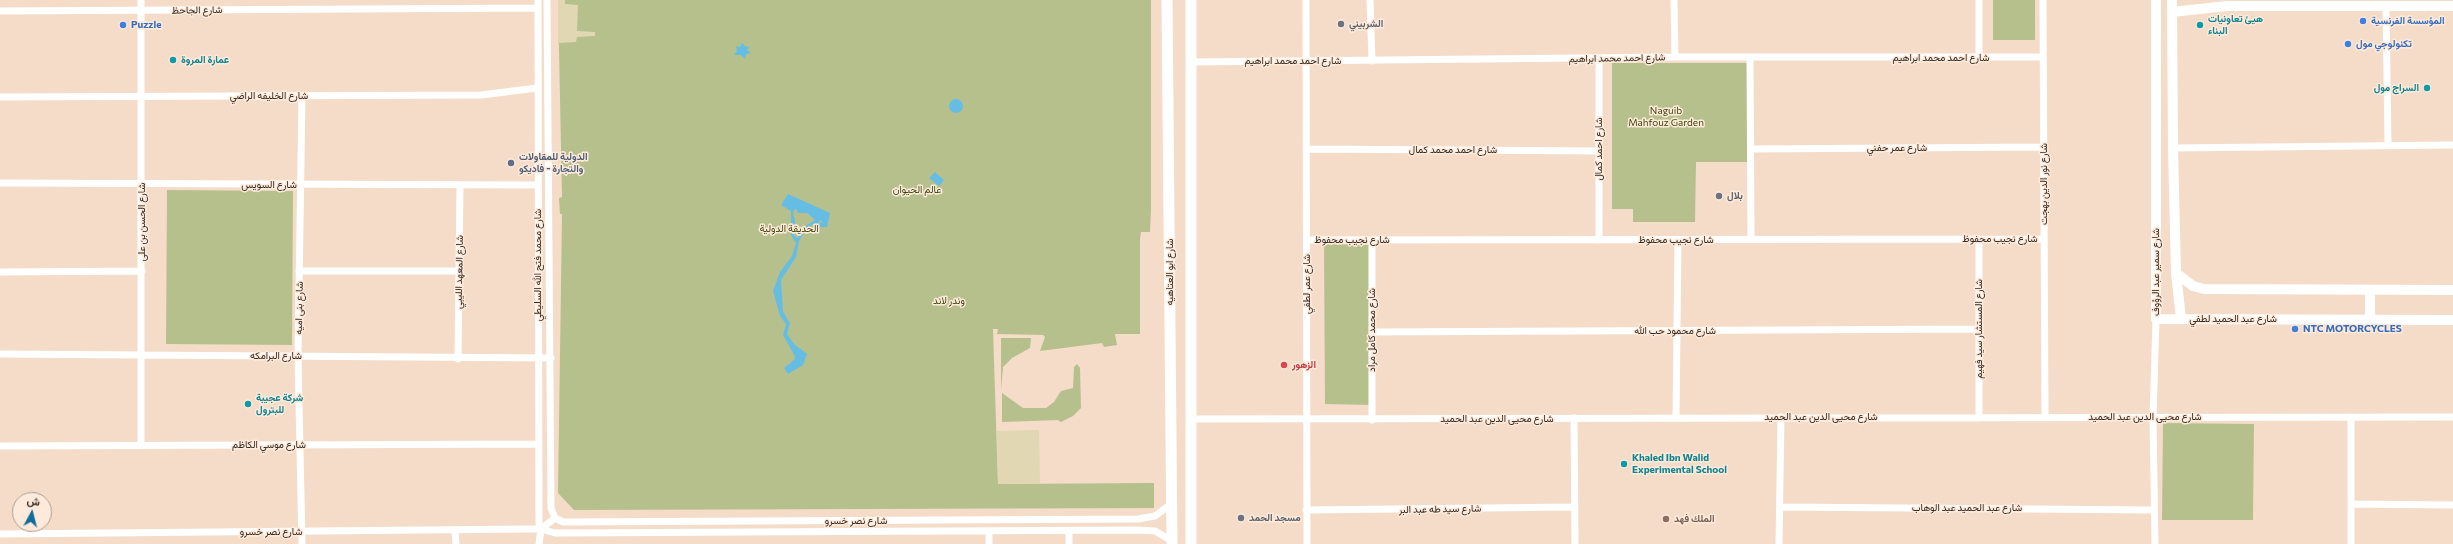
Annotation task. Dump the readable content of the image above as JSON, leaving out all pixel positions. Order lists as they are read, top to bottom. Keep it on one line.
{"streets":{"main road":["شارع ابو العتاهيه"],"street":["شارع الجاحظ","شارع احمد محمد ابراهيم","شارع الخليفه الراضي","شارع عمر حفني","شارع احمد كمال","شارع احمد محمد كمال","شارع نور الدين بهجت","شارع السويس","شارع الحسن بن على","شارع نجيب محفوظ","شارع محمد فتح الله السليطي","شارع المعهد الليبي","شارع سمير عبد الرؤوف","شارع عمر لطفي","شارع بنى اميه","شارع عبد الحميد لطفي","شارع المستشار سيد فهيم","شارع محمد كامل مراد","شارع محمود حب الله","شارع البرامكه","شارع محيى الدين عبد الحميد","شارع موسي الكاظم","شارع عبد الحميد عبد الوهاب","شارع سيد طه عبد البر","شارع نصر خسرو"]},"crossings":[["شارع الجاحظ","شارع الحسن بن على"],["شارع الجاحظ","شارع محمد فتح الله السليطي"],["شارع احمد محمد ابراهيم","شارع احمد كمال"],["شارع احمد محمد ابراهيم","شارع نور الدين بهجت"],["شارع احمد محمد ابراهيم","شارع ابو العتاهيه"],["شارع احمد محمد ابراهيم","شارع عمر لطفي"],["شارع الخليفه الراضي","شارع الحسن بن على"],["شارع الخليفه الراضي","شارع محمد فتح الله السليطي"],["شارع الخليفه الراضي","شارع بنى اميه"],["شارع عمر حفني","شارع نور الدين بهجت"],["شارع احمد كمال","شارع احمد محمد كمال"],["شارع احمد كمال","شارع نجيب محفوظ"],["شارع احمد محمد كمال","شارع عمر لطفي"],["شارع نور الدين بهجت","شارع نجيب محفوظ"],["شارع نور الدين بهجت","شارع محيى الدين عبد الحميد"],["شارع السويس","شارع الحسن بن على"],["شارع السويس","شارع محمد فتح الله السليطي"],["شارع السويس","شارع المعهد الليبي"],["شارع السويس","شارع بنى اميه"],["شارع الحسن بن على","شارع البرامكه"],["شارع الحسن بن على","شارع موسي الكاظم"],["شارع نجيب محفوظ","شارع عمر لطفي"],["شارع نجيب محفوظ","شارع المستشار سيد فهيم"],["شارع نجيب محفوظ","شارع محمد كامل مراد"],["شارع محمد فتح الله السليطي","شارع البرامكه"],["شارع محمد فتح الله السليطي","شارع موسي الكاظم"],["شارع محمد فتح الله السليطي","شارع نصر خسرو"],["شارع المعهد الليبي","شارع البرامكه"],["شارع ابو العتاهيه","شارع محيى الدين عبد الحميد"],["شارع ابو العتاهيه","شارع نصر خسرو"],["شارع سمير عبد الرؤوف","شارع عبد الحميد لطفي"],["شارع سمير عبد الرؤوف","شارع محيى الدين عبد الحميد"],["شارع سمير عبد الرؤوف","شارع عبد الحميد عبد الوهاب"],["شارع عمر لطفي","شارع محيى الدين عبد الحميد"],["شارع عمر لطفي","شارع سيد طه عبد البر"],["شارع بنى اميه","شارع البرامكه"],["شارع بنى اميه","شارع موسي الكاظم"],["شارع بنى اميه","شارع نصر خسرو"],["شارع المستشار سيد فهيم","شارع محمود حب الله"],["شارع المستشار سيد فهيم","شارع محيى الدين عبد الحميد"],["شارع محمد كامل مراد","شارع محمود حب الله"],["شارع محمد كامل مراد","شارع محيى الدين عبد الحميد"]],"parks":["Naguib Mahfouz Garden","عالم الحيوان","الحديقة الدولية","وندر لاند"],"places":["المؤسسة الفرنسية","الشربيني","Puzzle","هيئ تعاونيات البناء","تكنولوجي مول","عمارة المروة","السراج مول","الدولية للمقاولات والتجارة - فاديكو","بلال","NTC MOTORCYCLES","الزهور","شركة عجيبة للبترول","Khaled Ibn Walid Experimental School","مسجد الحمد","الملك فهد"],"north":"top"}
